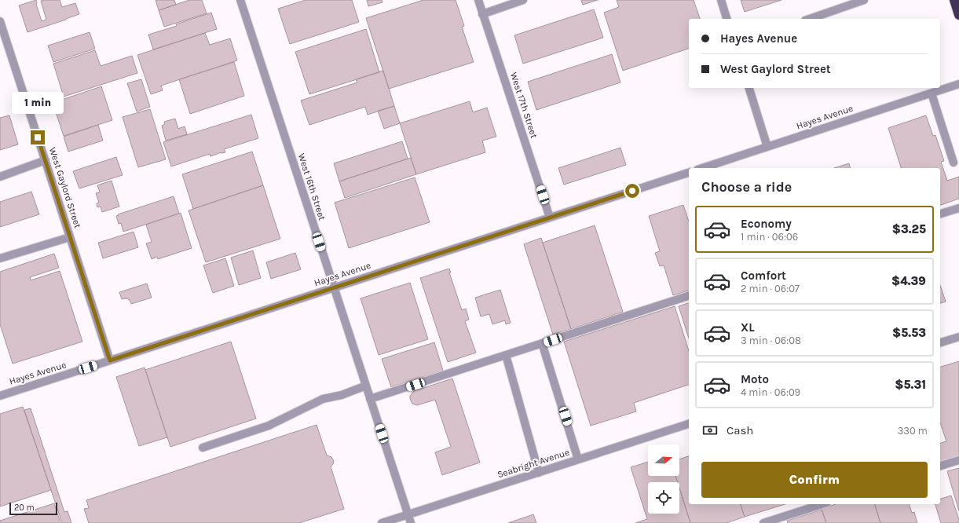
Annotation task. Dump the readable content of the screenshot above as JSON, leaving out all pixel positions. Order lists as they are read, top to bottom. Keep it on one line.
{"streets":{"street":["West 17th Street","Hayes Avenue","West 16th Street","West Gaylord Street","Seabright Avenue"]},"crossings":[["West 17th Street","Hayes Avenue"],["Hayes Avenue","West 16th Street"],["Hayes Avenue","West Gaylord Street"],["West 16th Street","Seabright Avenue"]],"scale_bar":"20 m","north":"right","page":{"banner":["Hayes Avenue","West Gaylord Street"],"bubble":"1 min","heading":"Choose a ride","list":[{"name":"Economy","note":"1 min · 06:06","value":"$3.25"},{"name":"Comfort","note":"2 min · 06:07","value":"$4.39"},{"name":"XL","note":"3 min · 06:08","value":"$5.53"},{"name":"Moto","note":"4 min · 06:09","value":"$5.31"}],"pay":["Cash","330 m"],"buttons":"Confirm","scale":"20 m"}}
